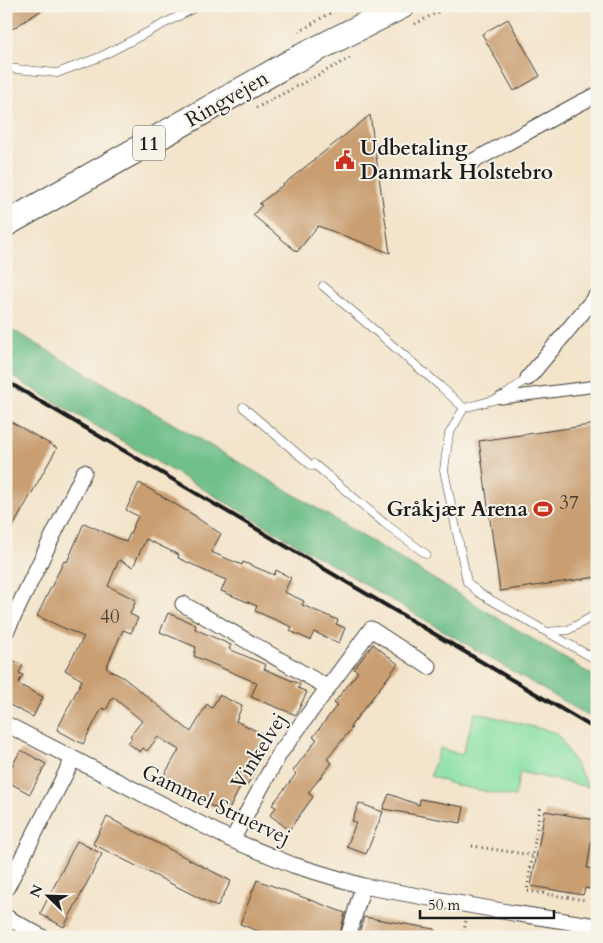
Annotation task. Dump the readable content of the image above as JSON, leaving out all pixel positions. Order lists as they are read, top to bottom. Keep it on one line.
{"streets":{"main road":["Ringvejen","11"],"street":["Vinkelvej","Gammel Struervej"]},"crossings":[["Vinkelvej","Gammel Struervej"]],"places":{"public building":["Udbetaling Danmark Holstebro"],"sports":["Gråkjær Arena"]},"house_numbers":["37","40"],"scale_bar":"50 m","north":"top left"}
